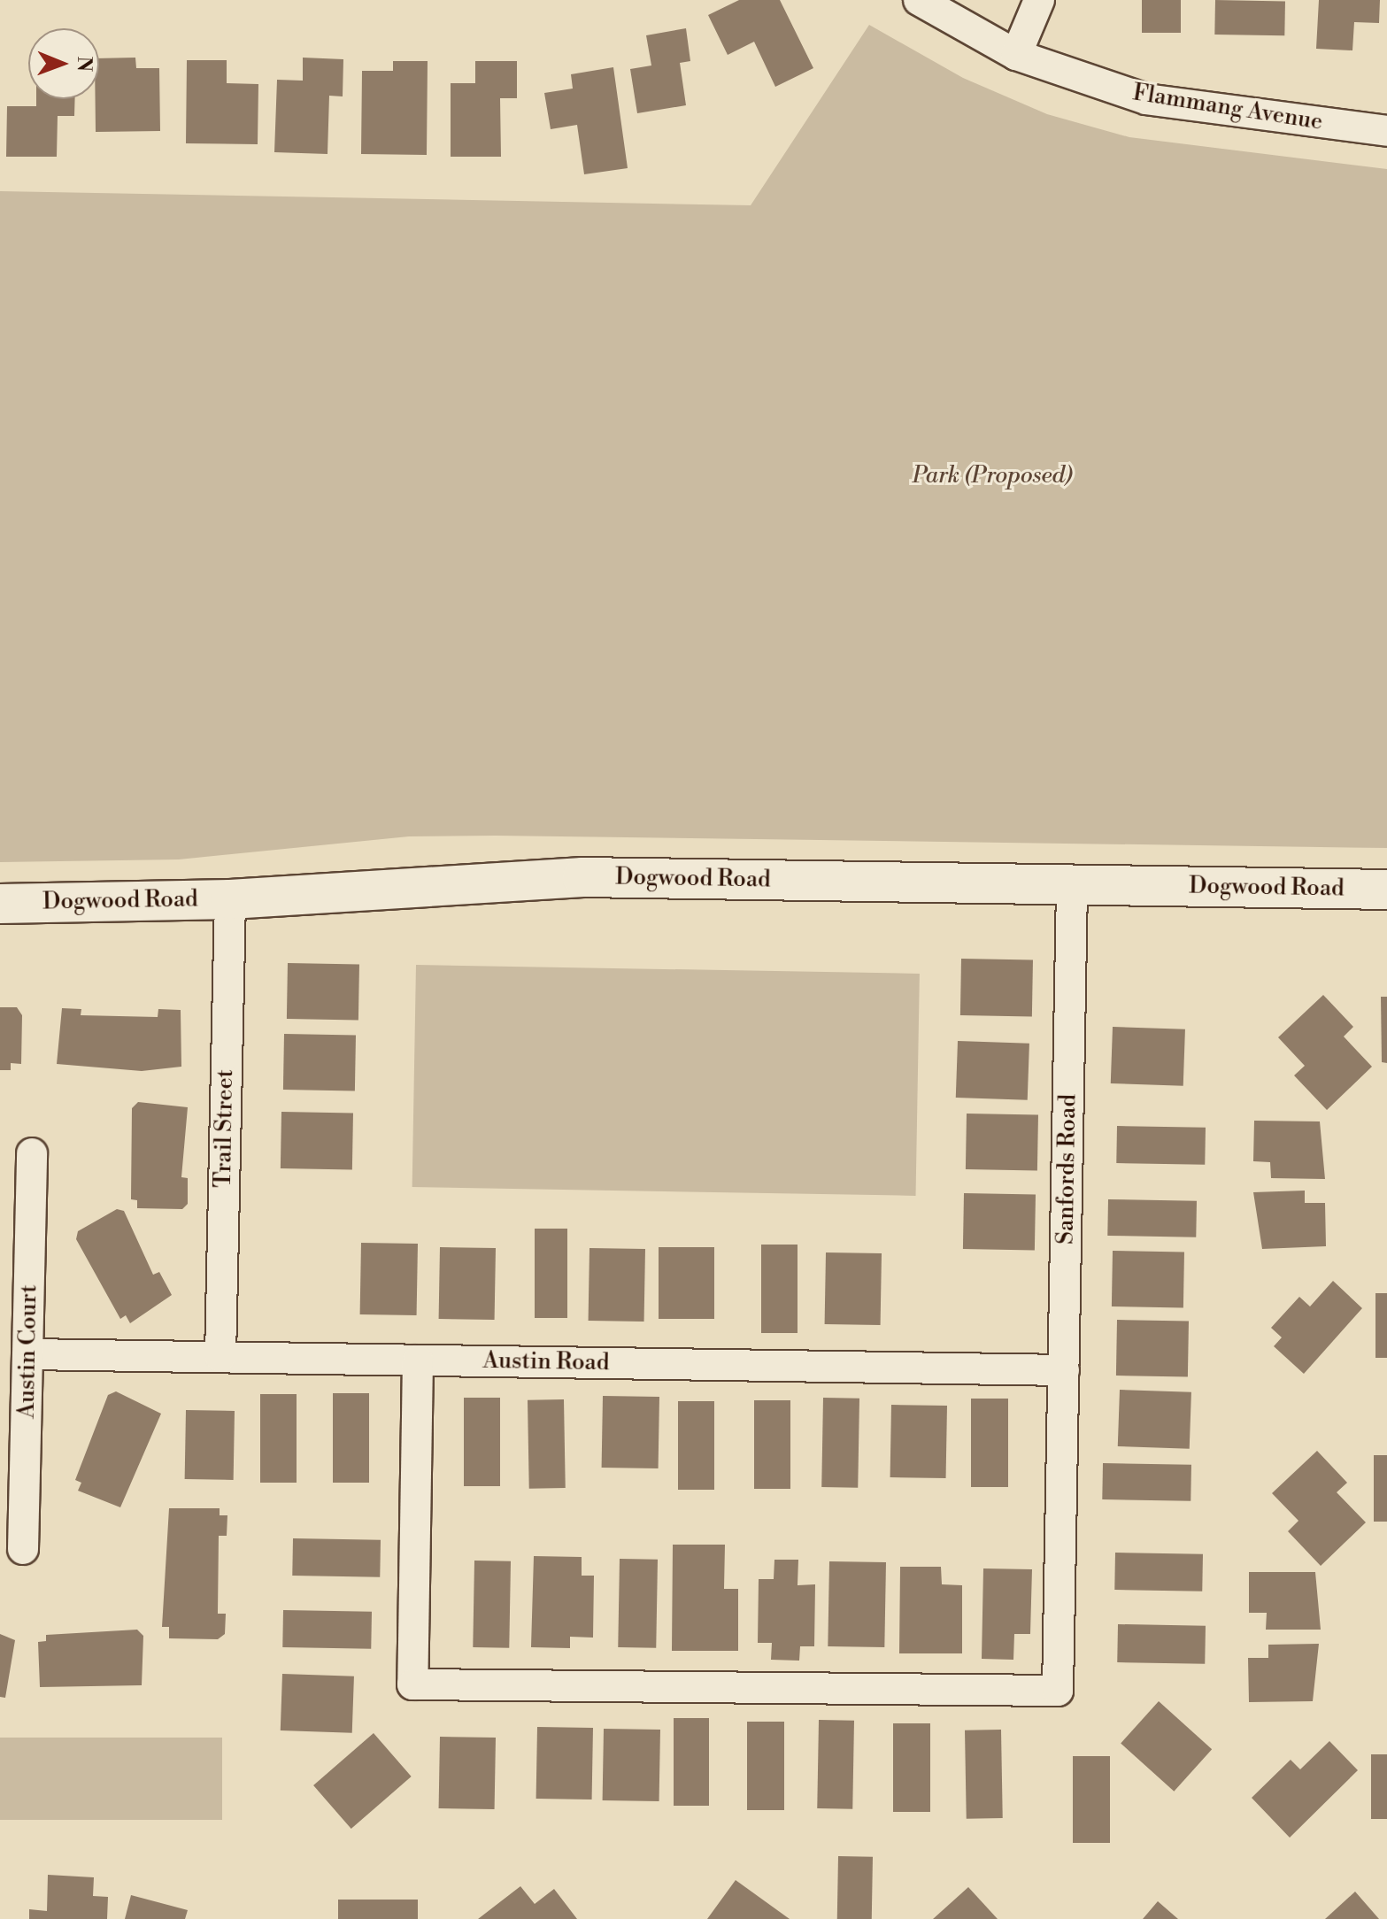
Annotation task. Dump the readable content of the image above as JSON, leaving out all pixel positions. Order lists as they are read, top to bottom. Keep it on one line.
{"streets":{"street":["Flammang Avenue","Dogwood Road","Trail Street","Sanfords Road","Austin Court","Austin Road"]},"crossings":[["Dogwood Road","Trail Street"],["Dogwood Road","Sanfords Road"],["Trail Street","Austin Road"],["Sanfords Road","Austin Road"],["Austin Court","Austin Road"]],"parks":["Park (Proposed)"],"north":"right"}
